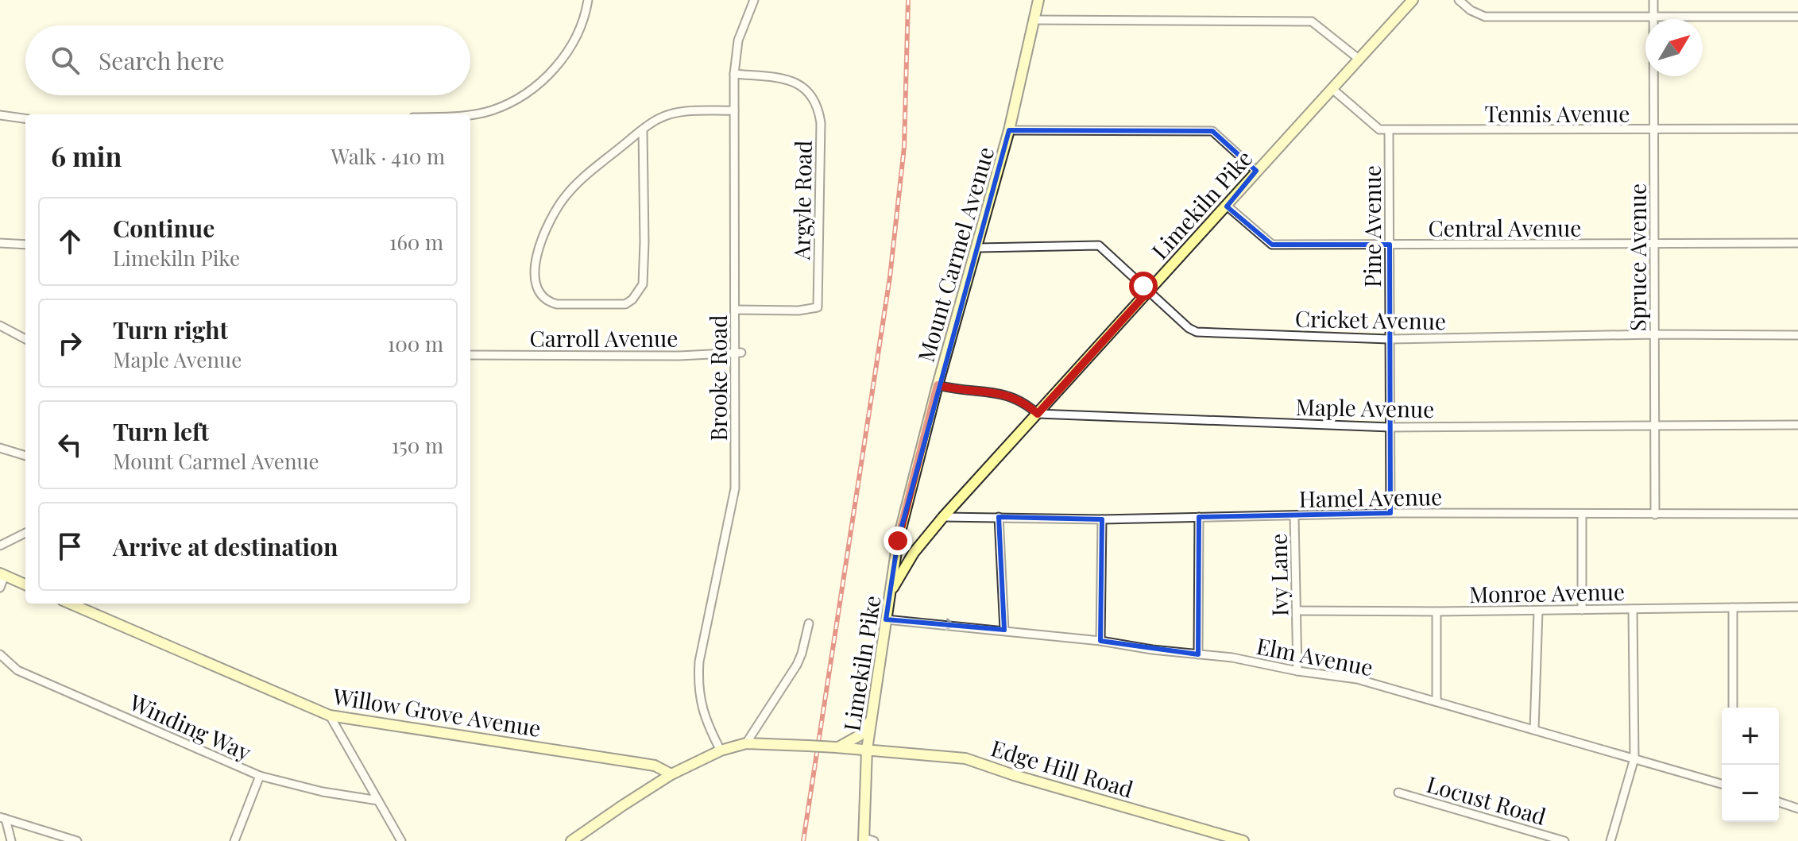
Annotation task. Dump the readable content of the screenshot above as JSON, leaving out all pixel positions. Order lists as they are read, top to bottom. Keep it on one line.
{"streets":{"main road":["Limekiln Pike","Mount Carmel Avenue","Willow Grove Avenue","Edge Hill Road"],"street":["Tennis Avenue","Argyle Road","Pine Avenue","Central Avenue","Spruce Avenue","Cricket Avenue","Carroll Avenue","Brooke Road","Maple Avenue","Hamel Avenue","Ivy Lane","Monroe Avenue","Elm Avenue","Winding Way","Locust Road"]},"crossings":[["Tennis Avenue","Pine Avenue"],["Tennis Avenue","Spruce Avenue"],["Argyle Road","Brooke Road"],["Limekiln Pike","Central Avenue"],["Limekiln Pike","Mount Carmel Avenue"],["Limekiln Pike","Cricket Avenue"],["Limekiln Pike","Brooke Road"],["Limekiln Pike","Maple Avenue"],["Limekiln Pike","Hamel Avenue"],["Limekiln Pike","Elm Avenue"],["Limekiln Pike","Willow Grove Avenue"],["Limekiln Pike","Edge Hill Road"],["Pine Avenue","Central Avenue"],["Pine Avenue","Cricket Avenue"],["Pine Avenue","Maple Avenue"],["Pine Avenue","Hamel Avenue"],["Central Avenue","Spruce Avenue"],["Mount Carmel Avenue","Cricket Avenue"],["Spruce Avenue","Cricket Avenue"],["Spruce Avenue","Maple Avenue"],["Spruce Avenue","Hamel Avenue"],["Carroll Avenue","Brooke Road"],["Hamel Avenue","Ivy Lane"],["Ivy Lane","Monroe Avenue"],["Ivy Lane","Elm Avenue"]],"north":"top right","page":{"search":"Search here","heading":["6 min","Walk · 410 m"],"list":[["Continue","Limekiln Pike","160 m"],["Turn right","Maple Avenue","100 m"],["Turn left","Mount Carmel Avenue","150 m"],"Arrive at destination"],"map_buttons":["+","−"]}}
